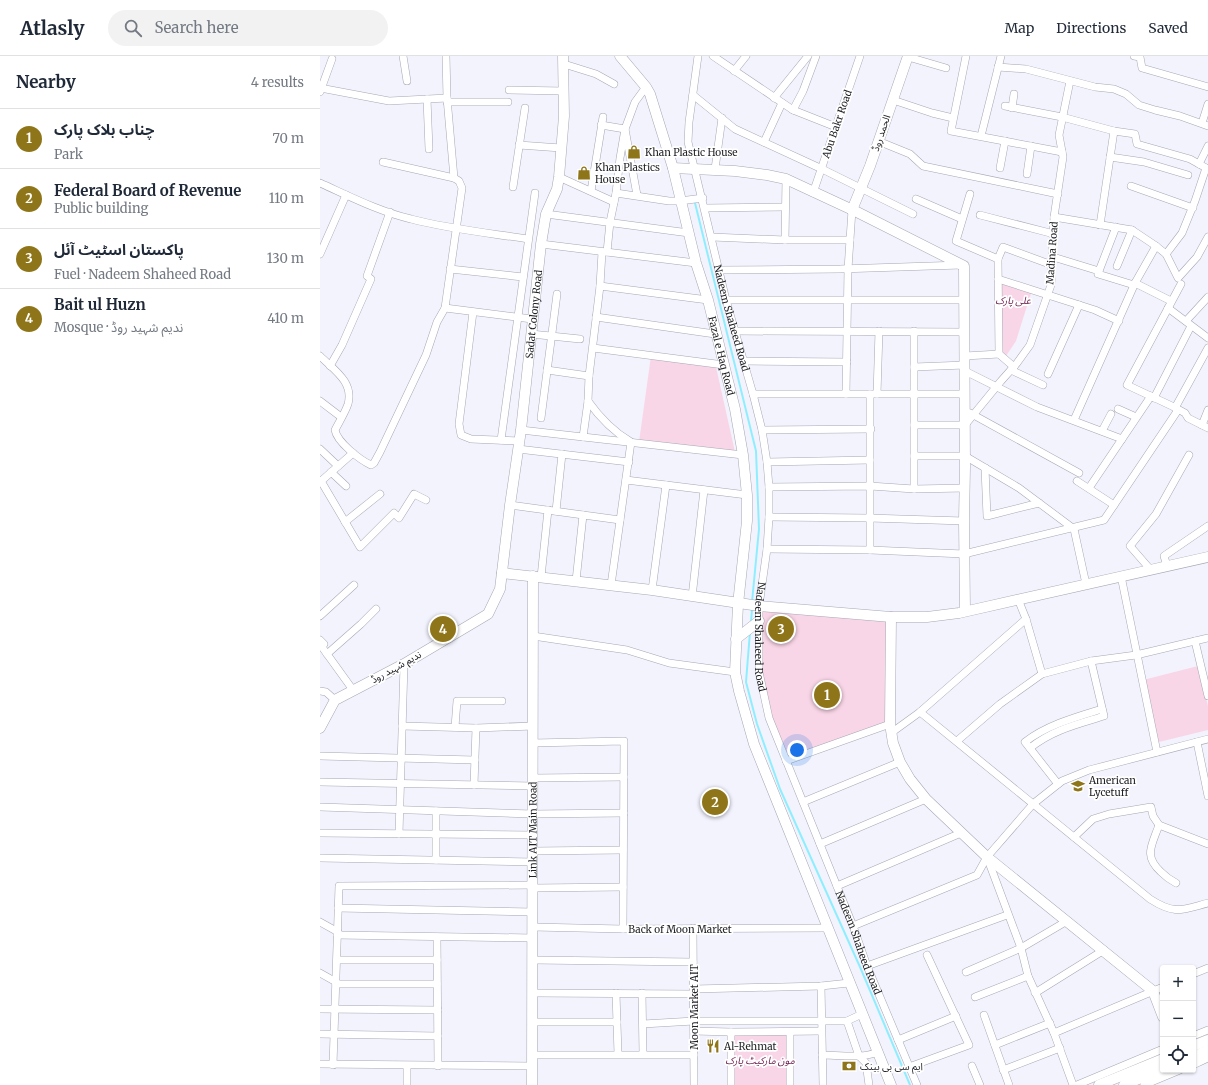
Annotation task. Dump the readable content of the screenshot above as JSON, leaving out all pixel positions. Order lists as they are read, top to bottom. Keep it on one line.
{"streets":{"street":["Abu Bakr Road","الحمد روڈ","Madina Road","Sadat Colony Road","Nadeem Shaheed Road","Fazal e Haq Road","ندیم شہید روڈ","Link AIT Main Road","Back of Moon Market","Moon Market AIT"]},"crossings":[["Sadat Colony Road","ندیم شہید روڈ"],["Link AIT Main Road","Back of Moon Market"],["Back of Moon Market","Moon Market AIT"]],"parks":["علی پارک","مون مارکیٹ پارک"],"places":{"shop":["Khan Plastic House","Khan Plastics House"],"school or university":["American Lycetuff"],"restaurant":["Al-Rehmat"],"bank":["ایم سی بی بینک"]},"page":{"header":"Atlasly","search":"Search here","nav":["Map","Directions","Saved"],"heading":["Nearby","4 results"],"list":[{"mark":"1","name":"چناب بلاک پارک","note":"Park","value":"70 m"},{"mark":"2","name":"Federal Board of Revenue","note":"Public building","value":"110 m"},{"mark":"3","name":"پاکستان اسٹیٹ آئل","note":"Fuel · Nadeem Shaheed Road","value":"130 m"},{"mark":"4","name":"Bait ul Huzn","note":"Mosque · ندیم شہید روڈ","value":"410 m"}],"pins":["3","4","1","2"],"map_buttons":["+","−"]}}
